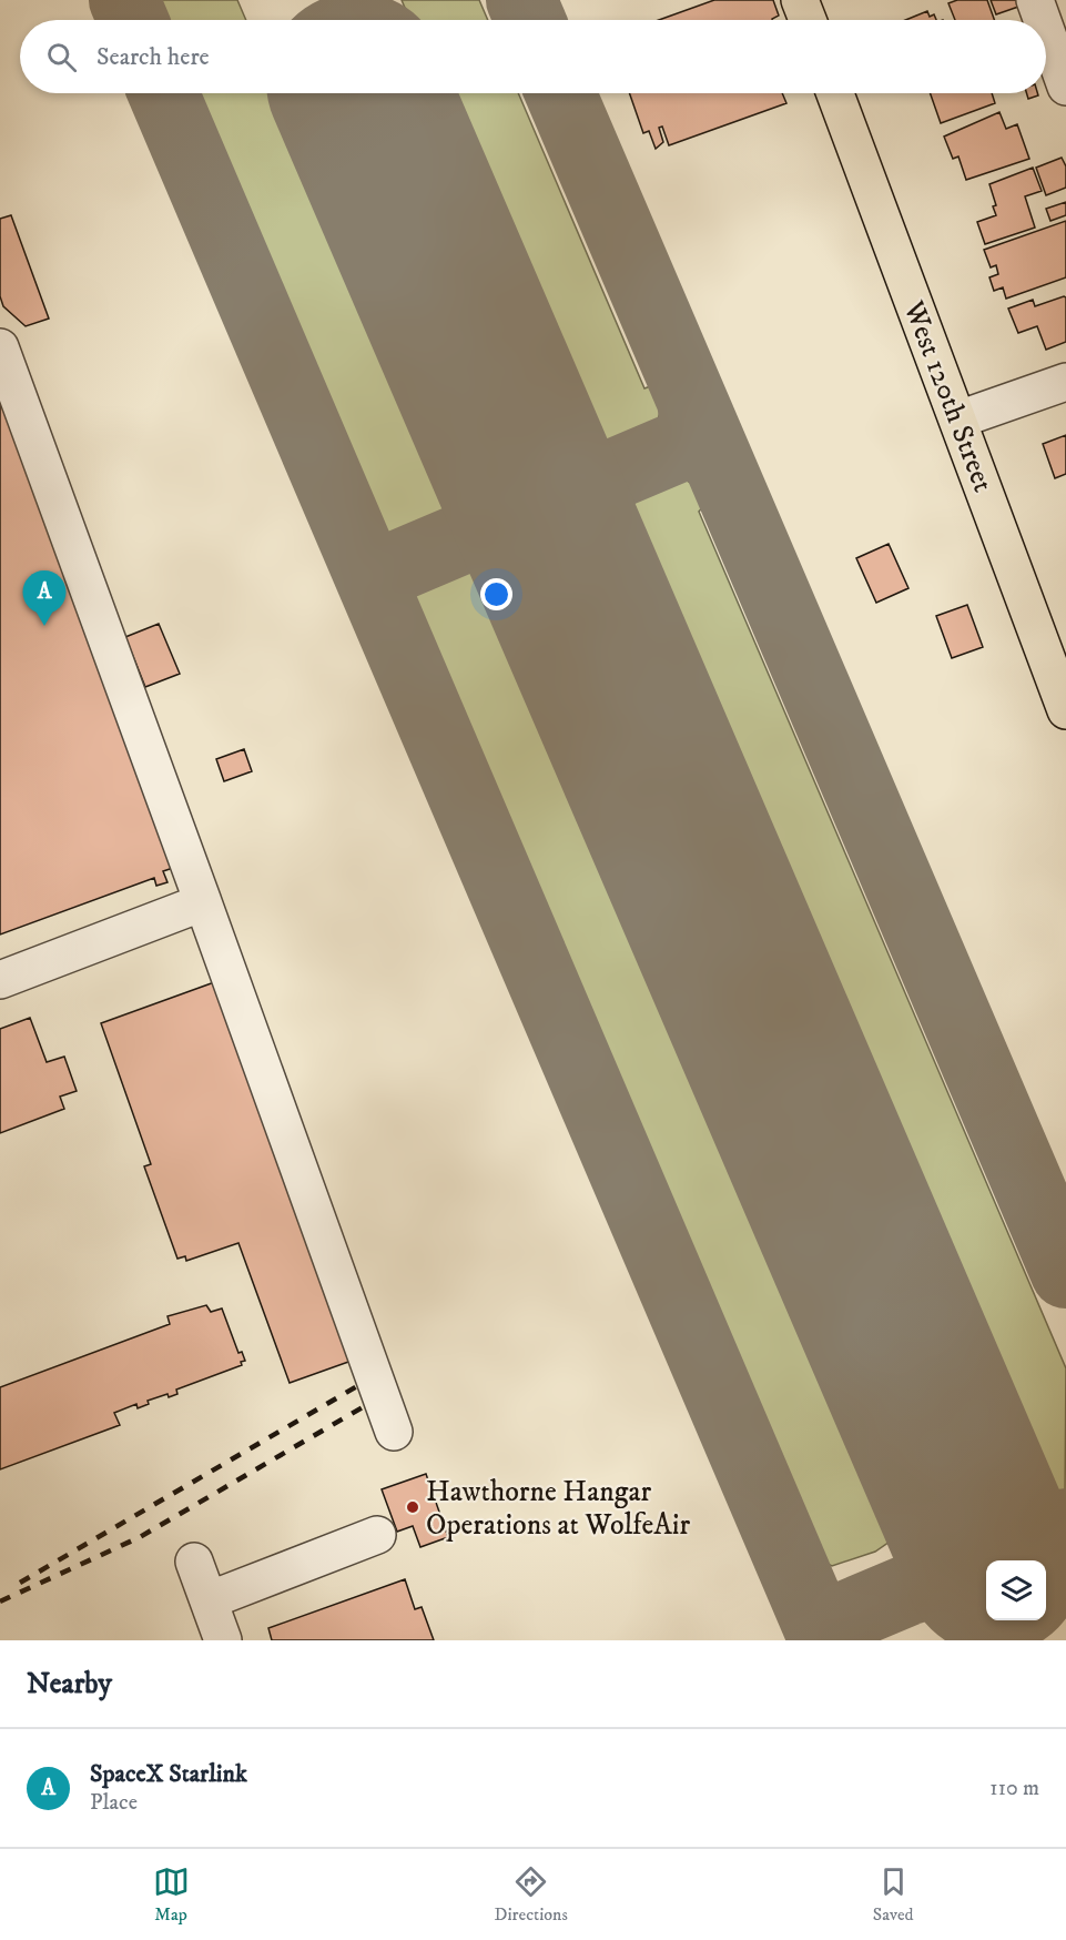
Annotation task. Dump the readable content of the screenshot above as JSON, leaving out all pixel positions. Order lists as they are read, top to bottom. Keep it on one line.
{"streets":{"main road":["West 120th Street"]},"places":["Hawthorne Hangar Operations at WolfeAir"],"page":{"search":"Search here","pins":"A","heading":"Nearby","list":[{"mark":"A","name":"SpaceX Starlink","note":"Place","value":"110 m"}],"nav":["Map","Directions","Saved"]}}
